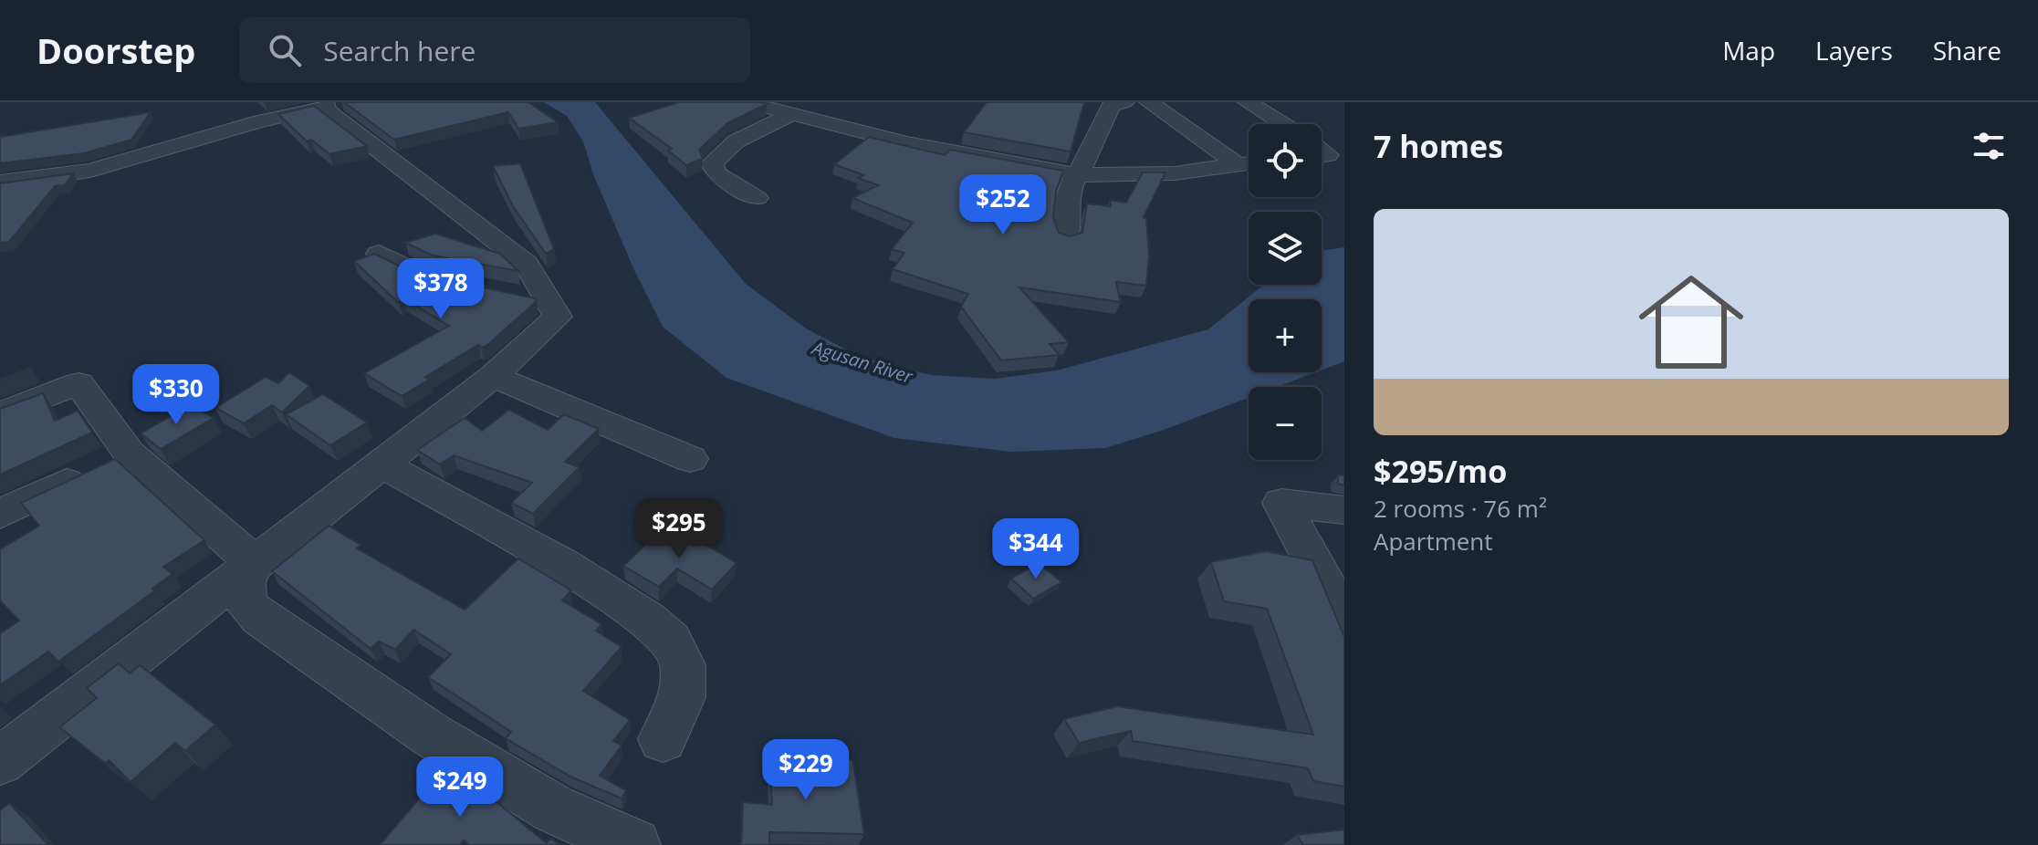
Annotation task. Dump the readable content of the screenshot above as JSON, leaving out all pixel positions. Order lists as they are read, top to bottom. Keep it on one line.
{"water":["Agusan River"],"page":{"header":"Doorstep","search":"Search here","nav":["Map","Layers","Share"],"heading":"7 homes","map_buttons":["+","−"],"price":["$252","$378","$330","$295","$344","$229","$249"],"list":[{"name":"$295/mo","note":"2 rooms · 76 m² · Apartment"}]}}
